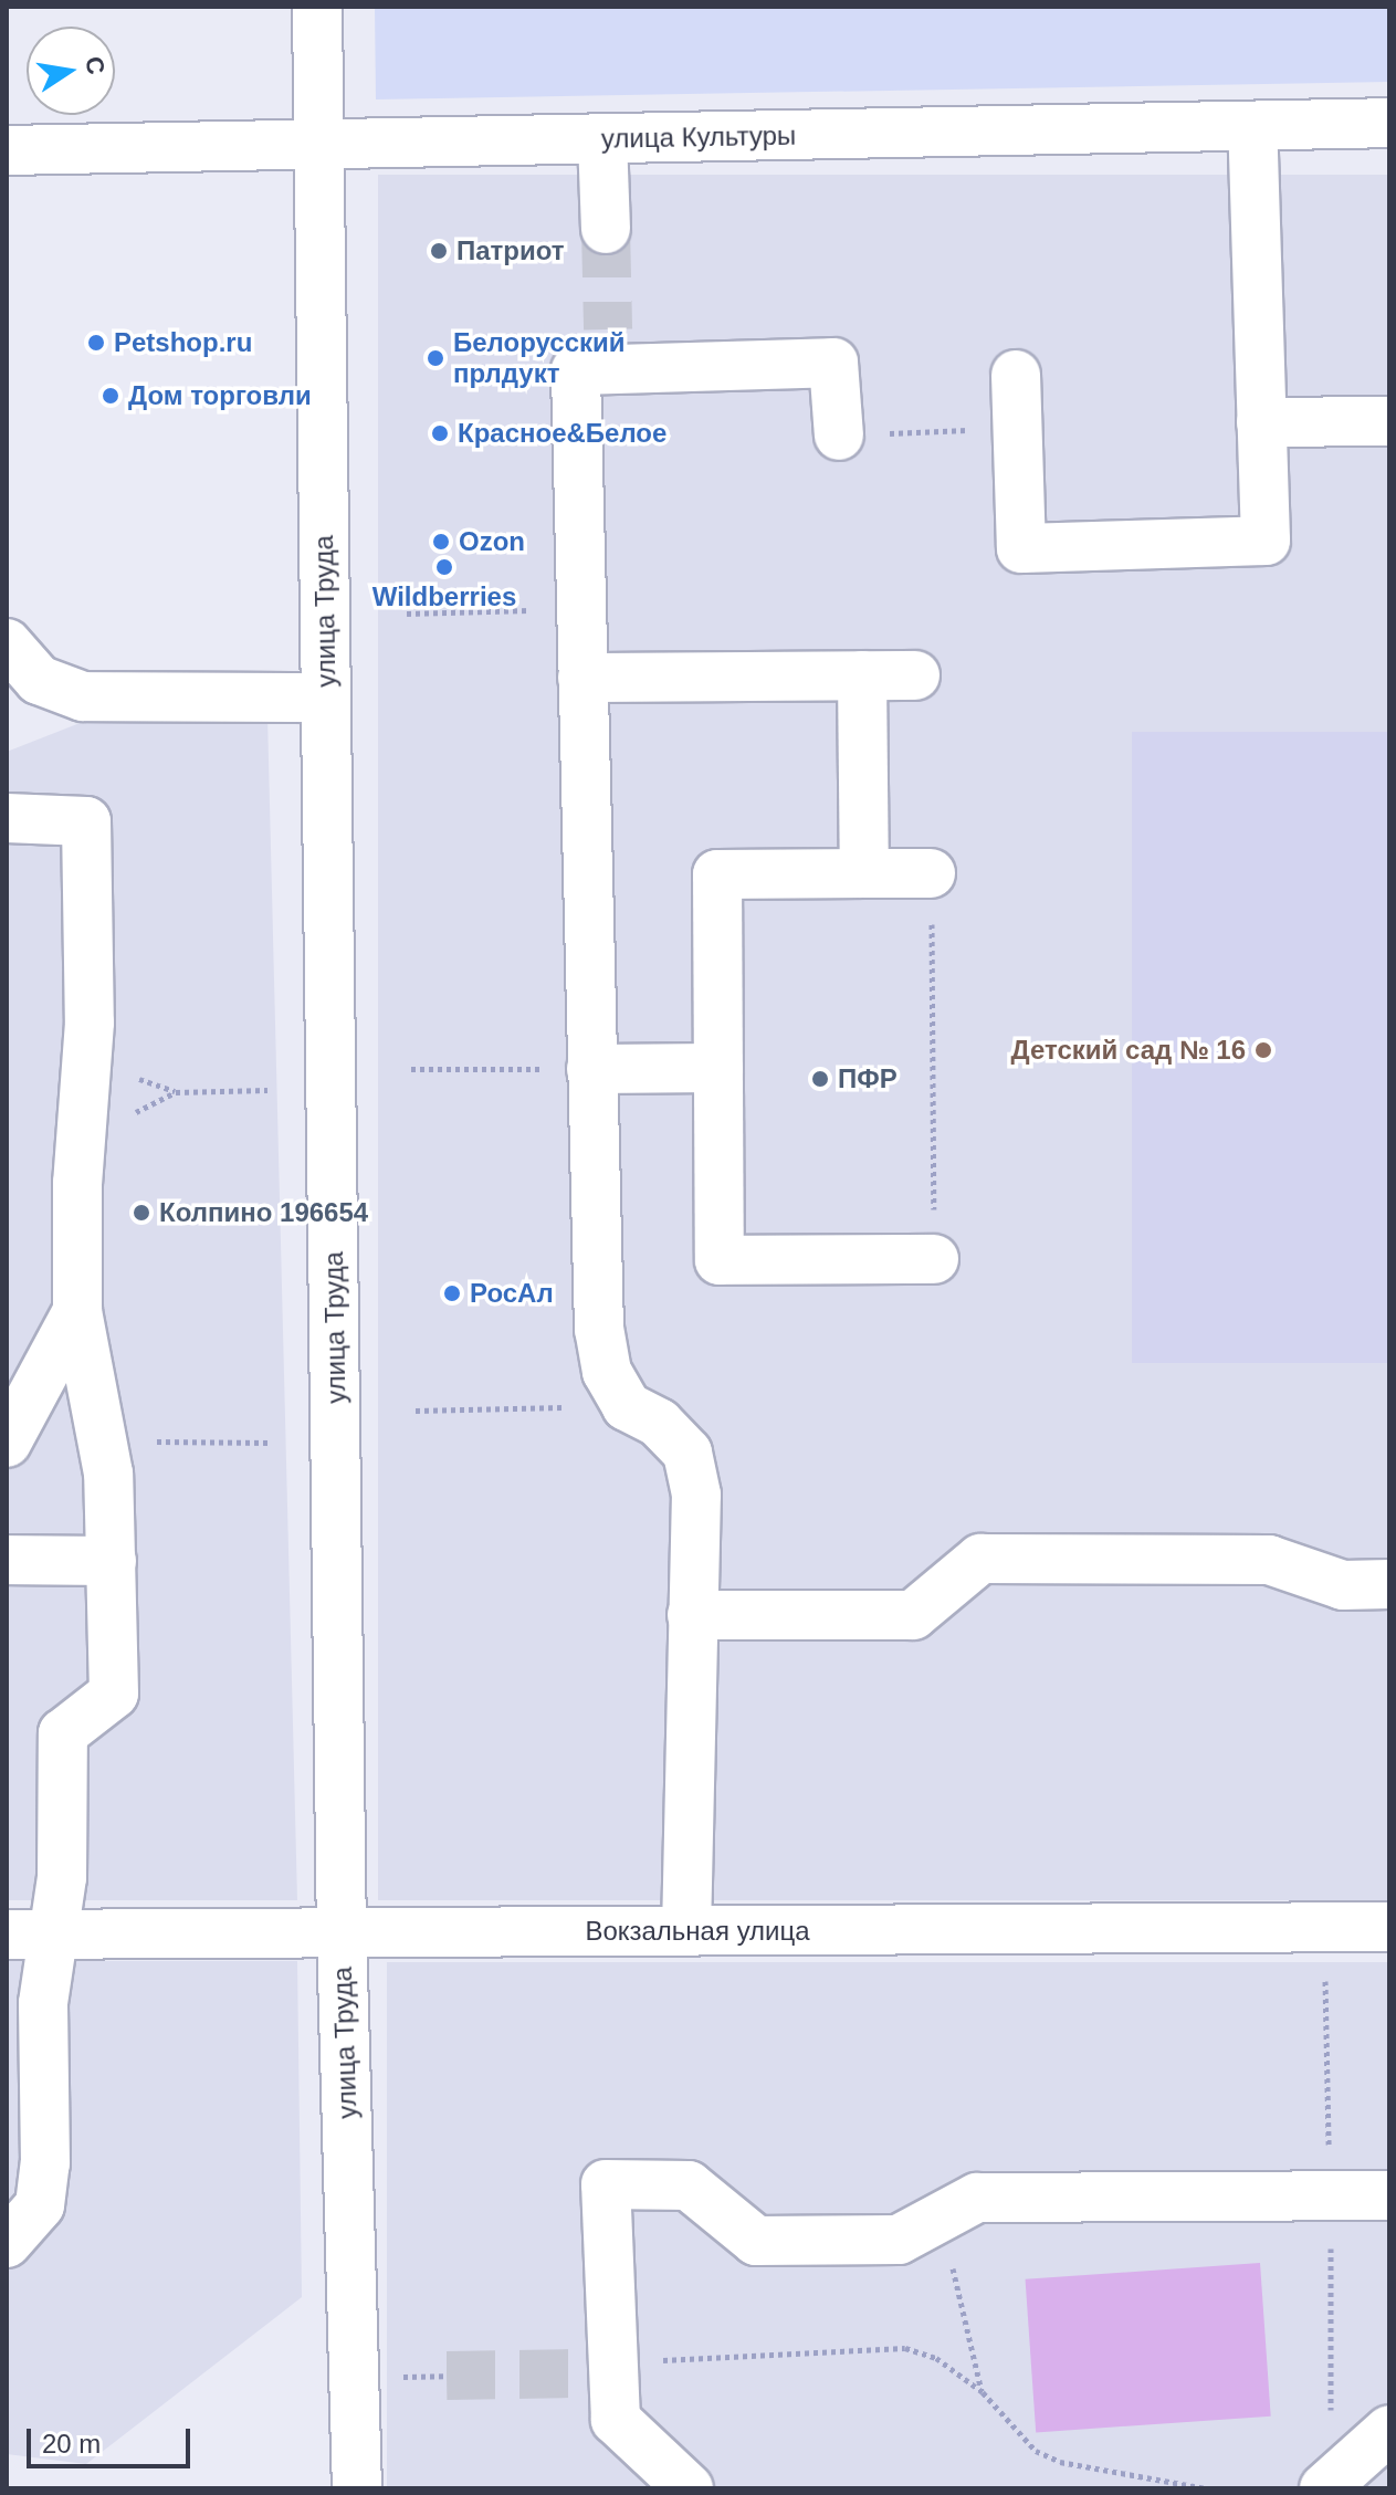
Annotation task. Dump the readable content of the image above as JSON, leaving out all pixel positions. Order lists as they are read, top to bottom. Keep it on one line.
{"streets":{"street":["улица Культуры","улица Труда","Вокзальная улица"]},"crossings":[["улица Культуры","улица Труда"],["улица Труда","Вокзальная улица"]],"places":["Патриот","Petshop.ru","Белорусский прлдукт","Дом торговли","Красное&Белое","Ozon","Wildberries","Детский сад № 16","ПФР","Колпино 196654","РосАл"],"scale_bar":"20 m","north":"right"}
